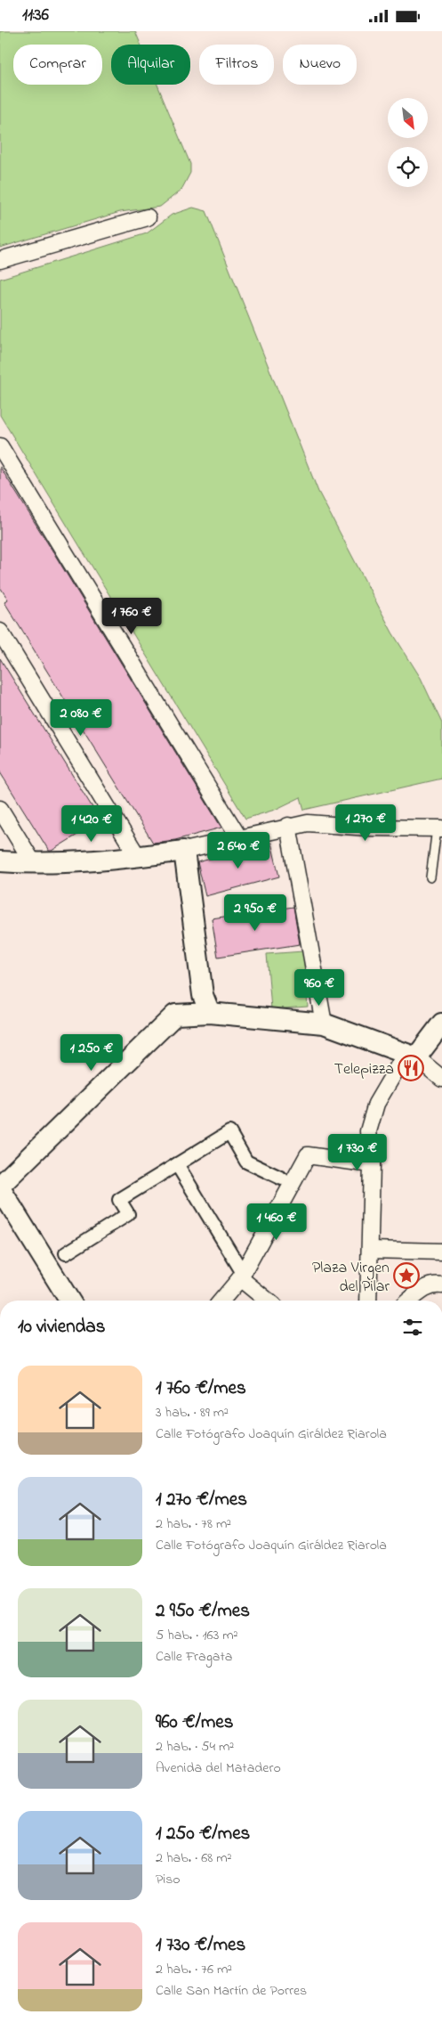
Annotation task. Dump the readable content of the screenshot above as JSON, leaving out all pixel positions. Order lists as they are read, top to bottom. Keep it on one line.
{"places":{"restaurant":["Telepizza"],"place":["Plaza Virgen del Pilar"]},"north":"bottom right","page":{"status":"11:36","chip":["Comprar","Alquilar","Filtros","Nuevo"],"price":["1 760 €","2 080 €","1 270 €","1 420 €","2 640 €","2 950 €","960 €","1 250 €","1 730 €","1 460 €"],"heading":"10 viviendas","list":[{"name":"1 760 €/mes","note":"3 hab. · 89 m² · Calle Fotógrafo Joaquín Giráldez Riarola"},{"name":"1 270 €/mes","note":"2 hab. · 78 m² · Calle Fotógrafo Joaquín Giráldez Riarola"},{"name":"2 950 €/mes","note":"5 hab. · 163 m² · Calle Fragata"},{"name":"960 €/mes","note":"2 hab. · 54 m² · Avenida del Matadero"},{"name":"1 250 €/mes","note":"2 hab. · 68 m² · Piso"},{"name":"1 730 €/mes","note":"2 hab. · 76 m² · Calle San Martín de Porres"}]}}
